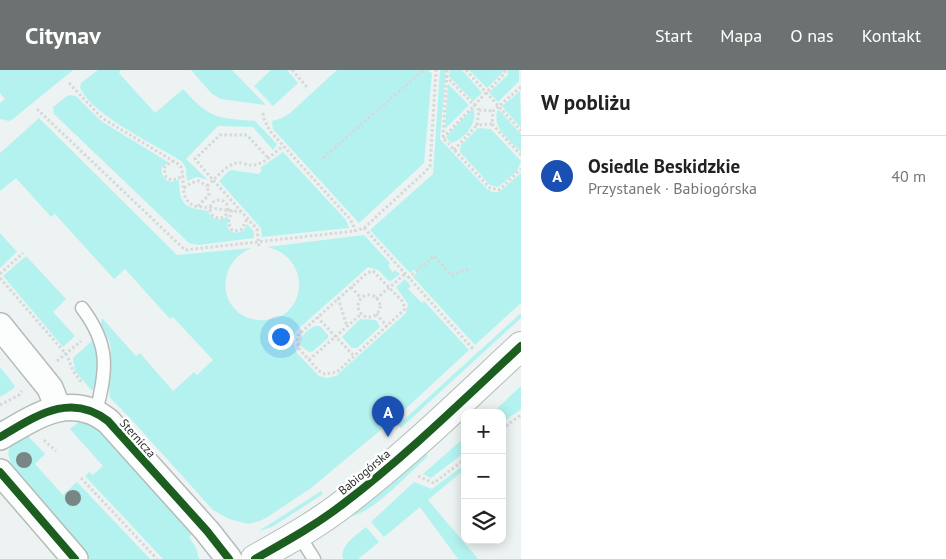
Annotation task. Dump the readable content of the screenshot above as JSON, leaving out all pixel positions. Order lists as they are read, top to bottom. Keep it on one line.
{"streets":{"street":["Sternicza","Babiogórska"]},"page":{"header":"Citynav","nav":["Start","Mapa","O nas","Kontakt"],"heading":"W pobliżu","list":[{"mark":"A","name":"Osiedle Beskidzkie","note":"Przystanek · Babiogórska","value":"40 m"}],"pins":"A","map_buttons":["+","−"]}}
